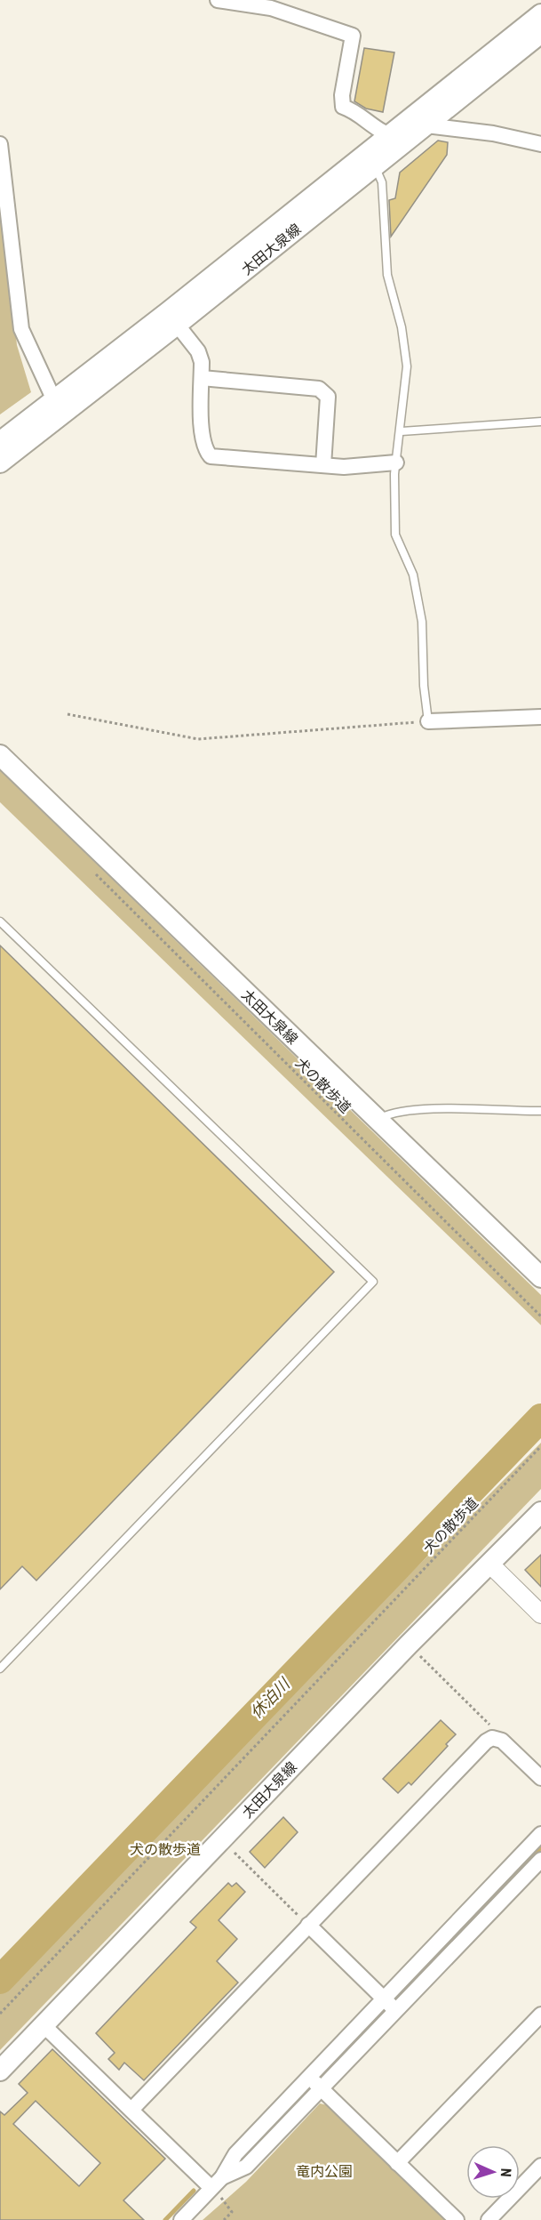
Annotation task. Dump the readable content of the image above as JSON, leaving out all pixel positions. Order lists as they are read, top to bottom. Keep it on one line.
{"streets":{"main road":["太田大泉線"],"path":["犬の散歩道"]},"water":["休泊川"],"parks":["犬の散歩道","竜内公園"],"north":"right"}
